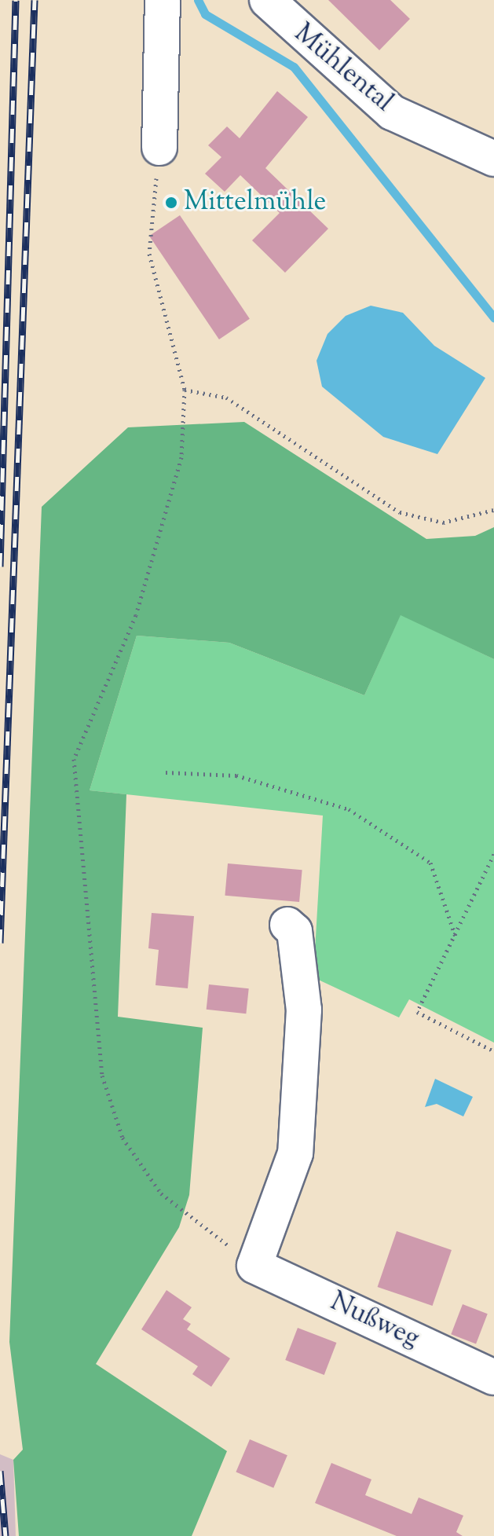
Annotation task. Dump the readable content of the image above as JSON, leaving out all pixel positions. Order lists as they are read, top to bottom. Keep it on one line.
{"streets":{"street":["Mühlental","Nußweg"]},"places":["Mittelmühle"]}
